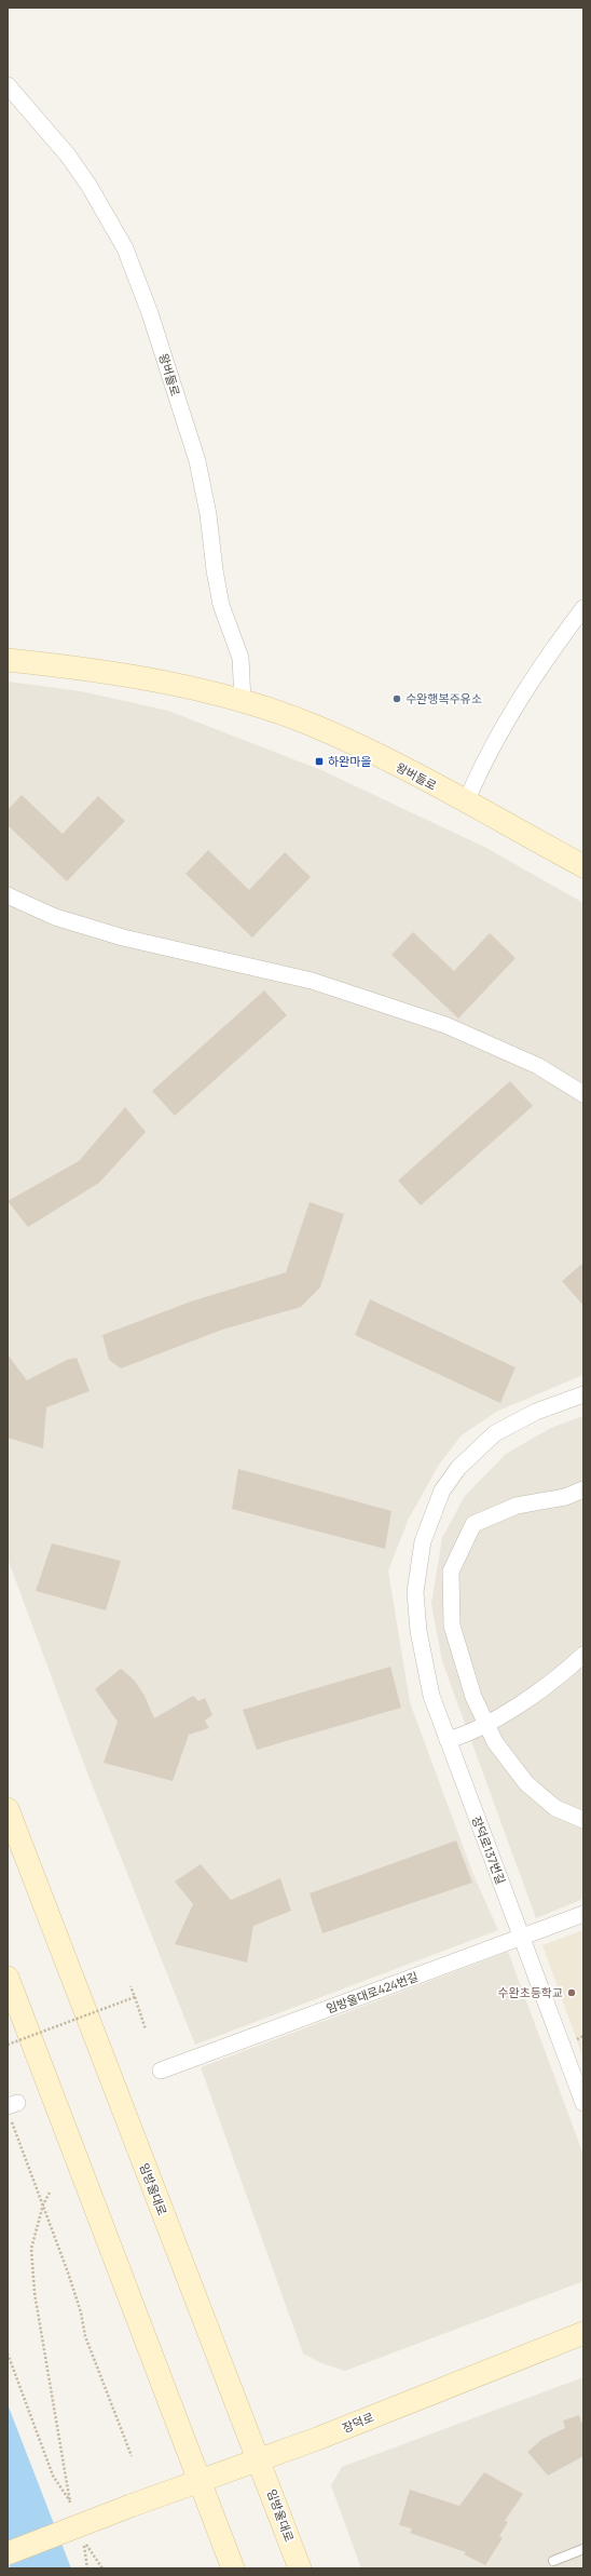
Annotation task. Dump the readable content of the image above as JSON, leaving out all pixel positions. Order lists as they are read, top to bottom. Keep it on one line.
{"streets":{"main road":["왕버들로","임방울대로","장덕로"],"street":["장덕로137번길","임방울대로424번길"]},"crossings":[["장덕로137번길","임방울대로424번길"],["임방울대로","장덕로"]],"places":{"other":["수완행복주유소","수완초등학교"],"transit":["하완마을"]}}
